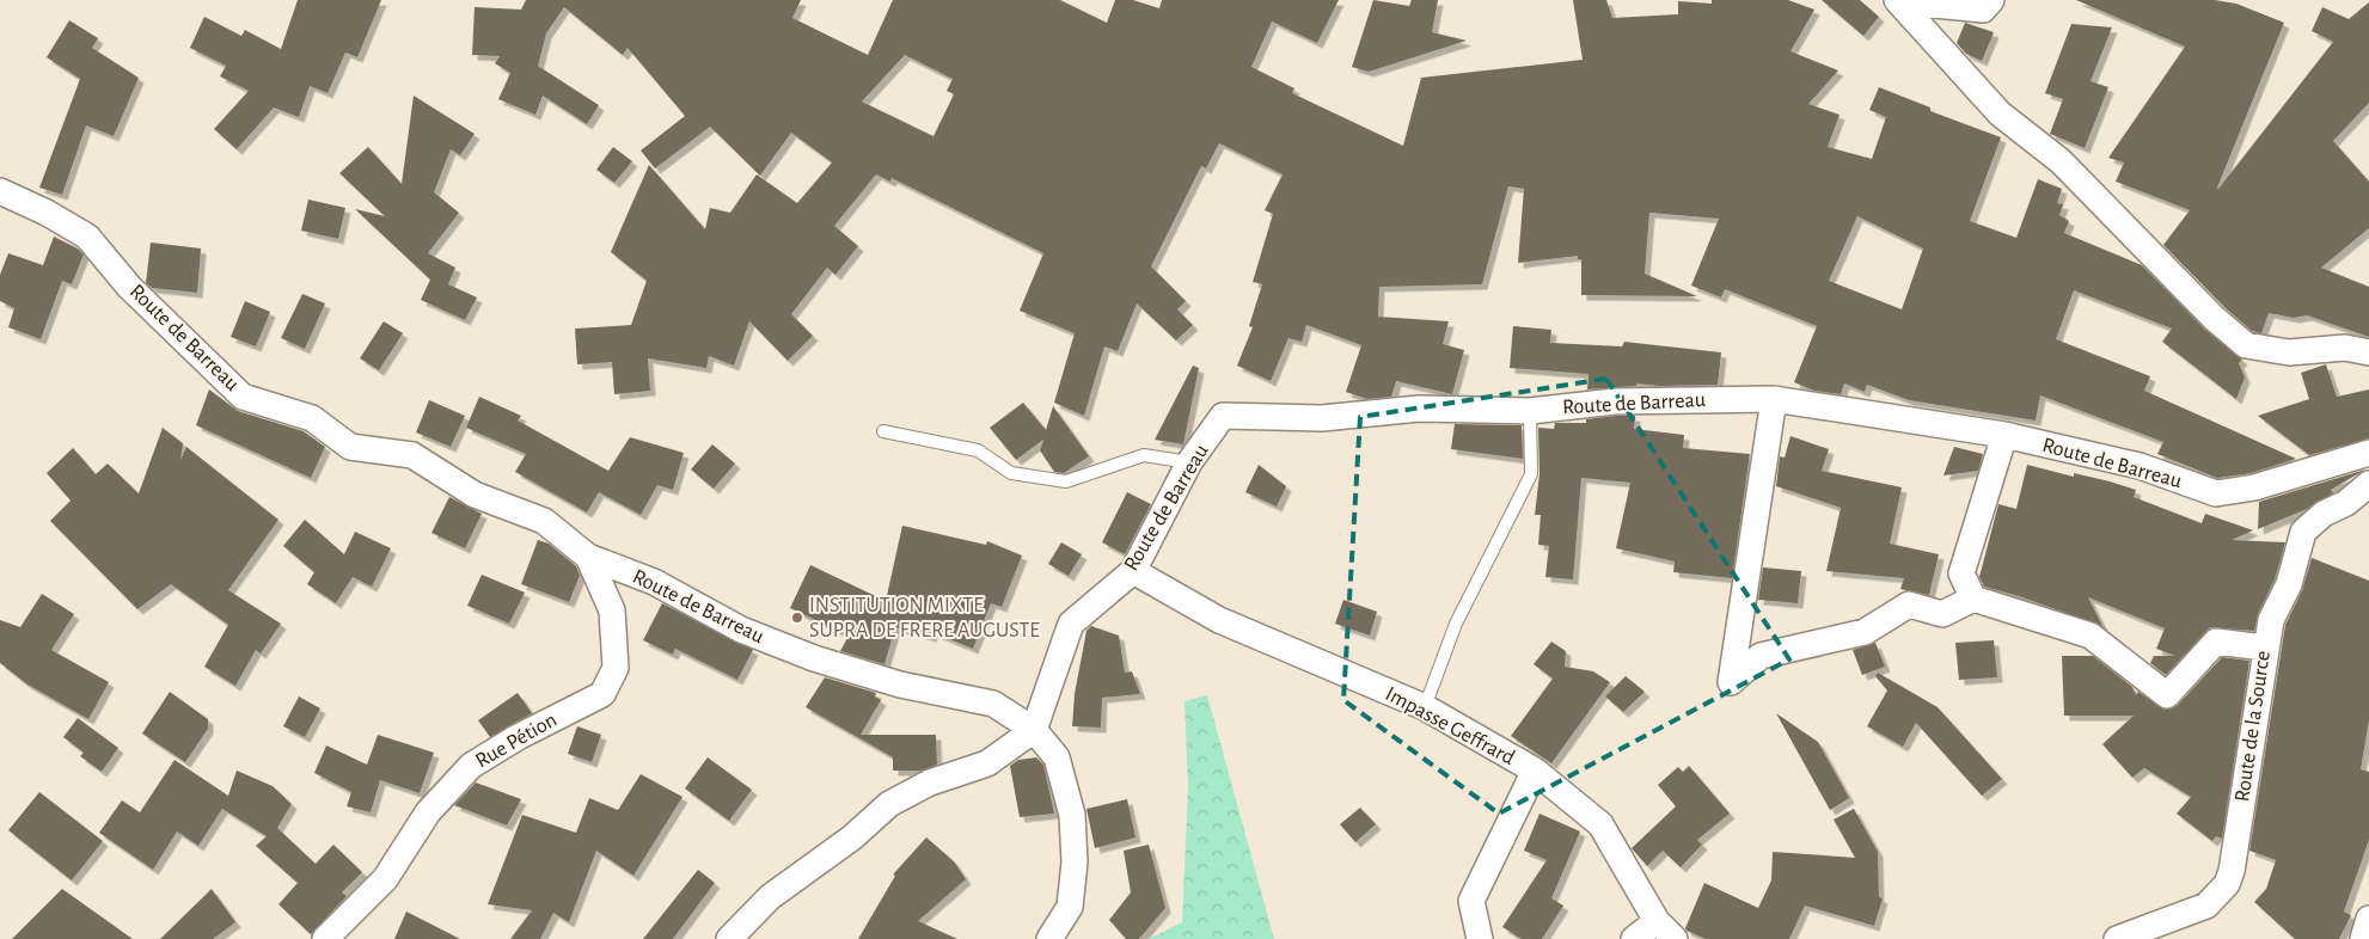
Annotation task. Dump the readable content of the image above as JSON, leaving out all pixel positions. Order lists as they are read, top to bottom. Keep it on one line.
{"streets":{"street":["Route de Barreau","Impasse Geffrard","Route de la Source","Rue Pétion"]},"crossings":[["Route de Barreau","Impasse Geffrard"],["Route de Barreau","Rue Pétion"]],"places":["INSTITUTION MIXTE SUPRA DE FRERE AUGUSTE"]}
